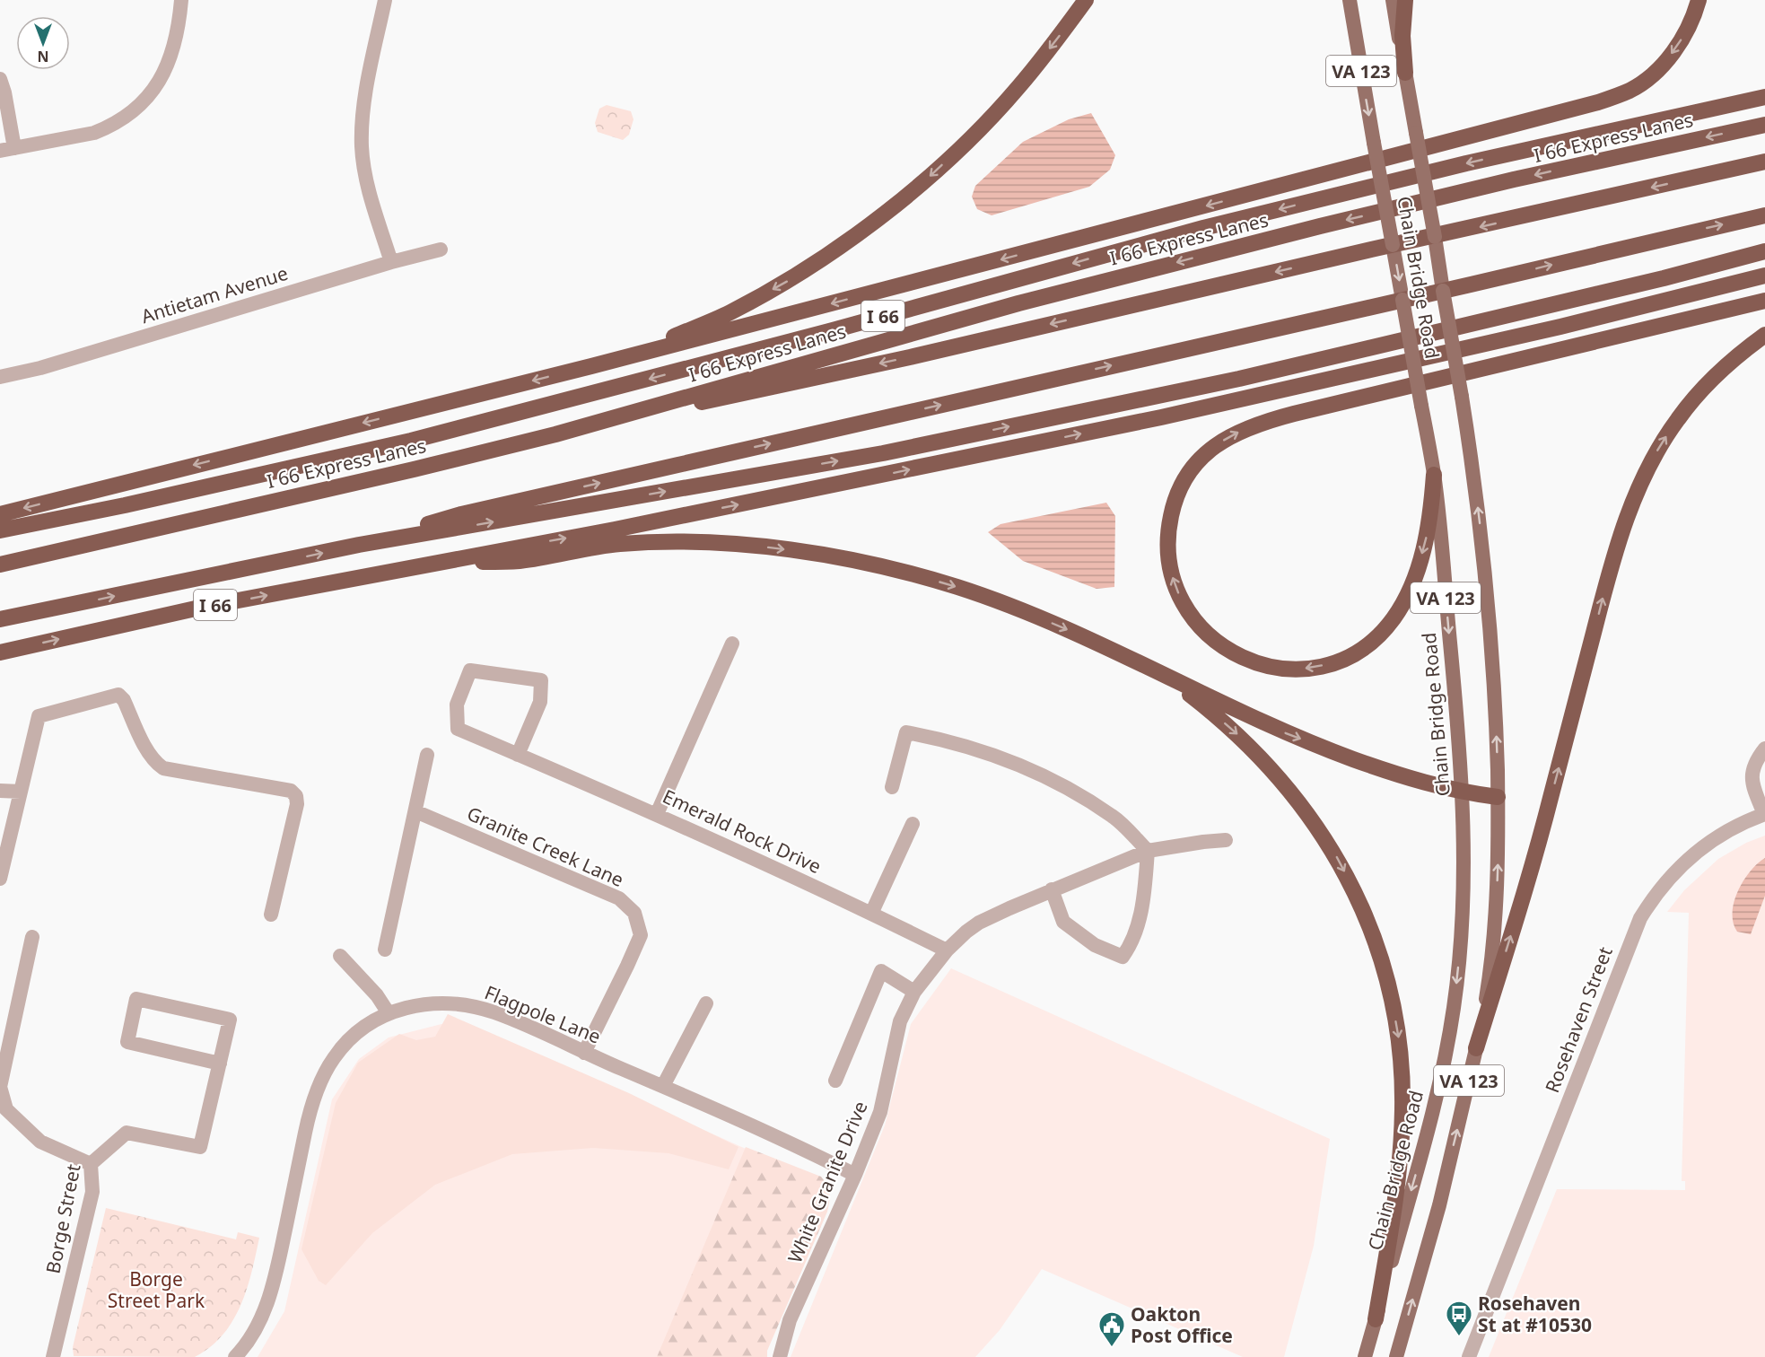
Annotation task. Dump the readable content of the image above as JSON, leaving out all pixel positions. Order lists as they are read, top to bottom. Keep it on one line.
{"streets":{"highway":["I 66 Express Lanes","I 66"],"main road":["VA 123","Chain Bridge Road"],"street":["Antietam Avenue","Emerald Rock Drive","Granite Creek Lane","Flagpole Lane","Rosehaven Street","White Granite Drive","Borge Street"]},"crossings":[["Emerald Rock Drive","White Granite Drive"],["Granite Creek Lane","Flagpole Lane"],["Flagpole Lane","White Granite Drive"]],"parks":["Borge Street Park"],"places":{"bus stop":["Rosehaven St at #10530"],"public building":["Oakton Post Office"]},"north":"bottom"}
